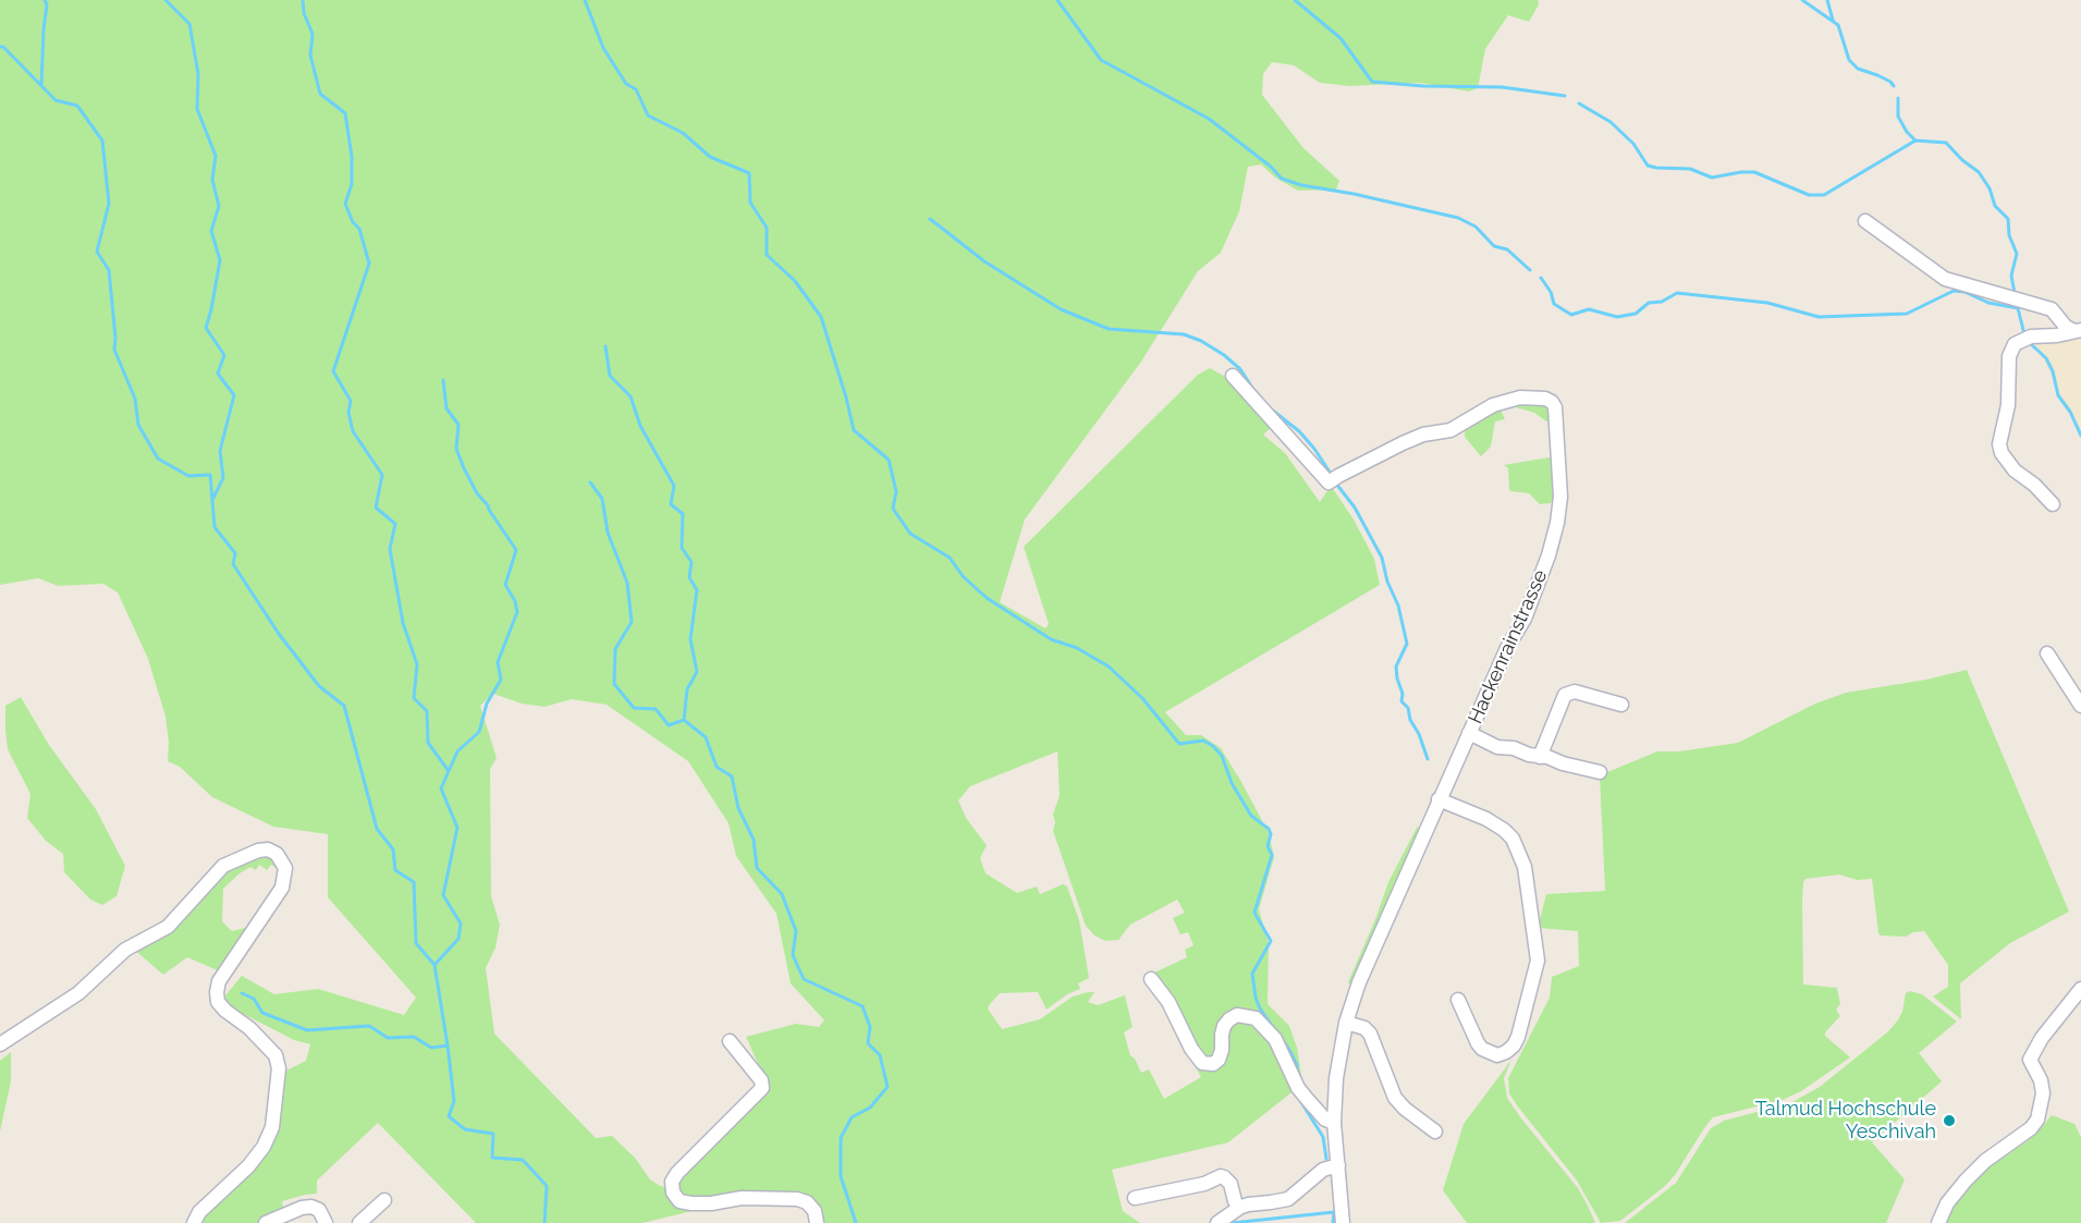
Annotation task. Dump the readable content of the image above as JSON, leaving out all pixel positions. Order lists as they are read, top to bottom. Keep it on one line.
{"streets":{"street":["Hackenrainstrasse"]},"places":["Talmud Hochschule Yeschivah"]}
